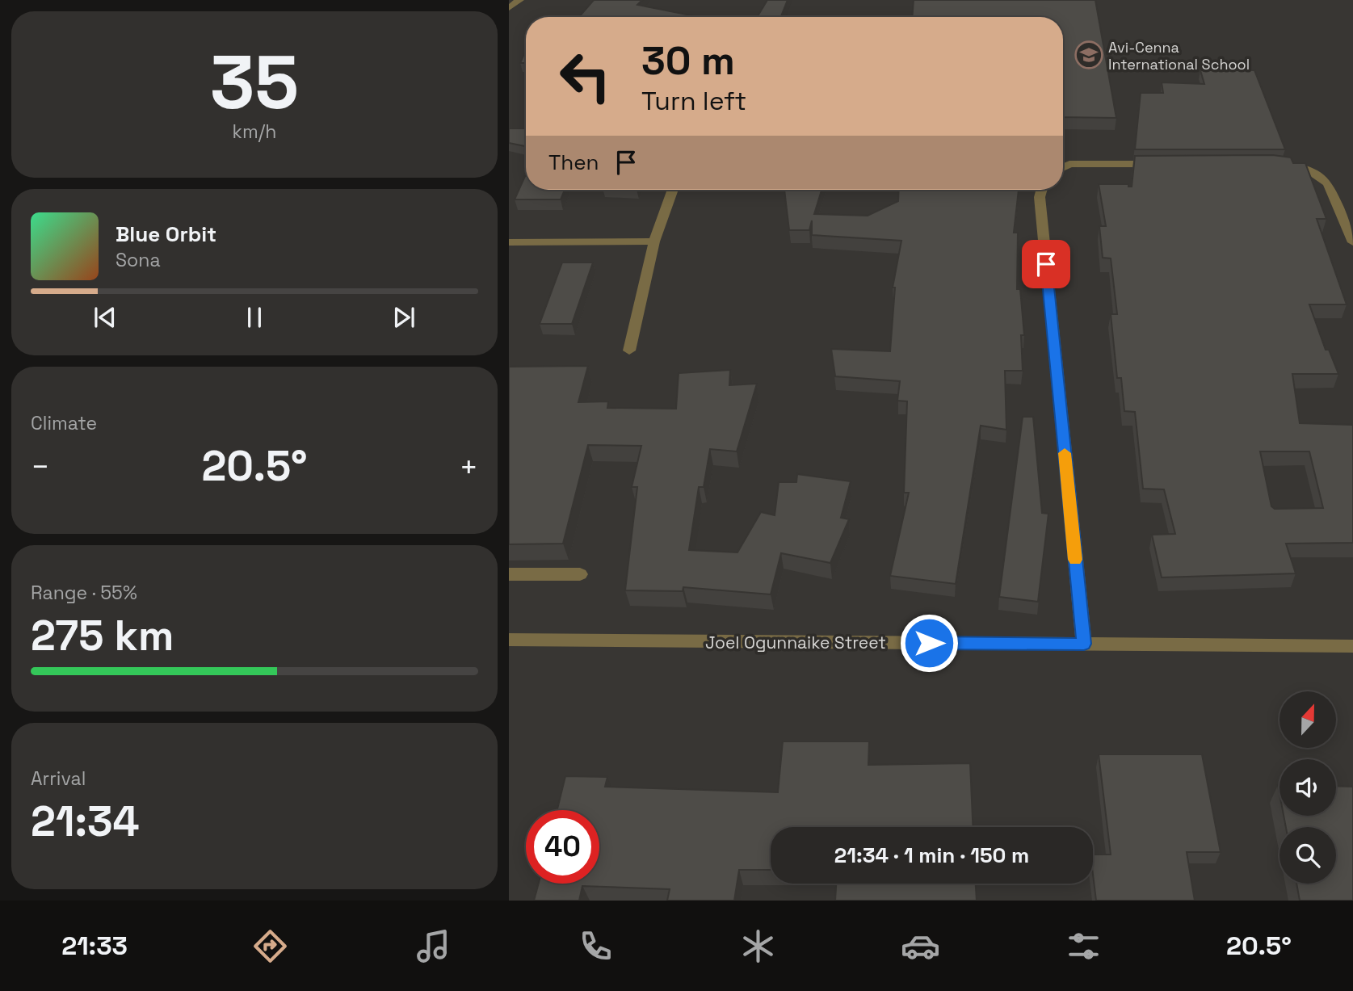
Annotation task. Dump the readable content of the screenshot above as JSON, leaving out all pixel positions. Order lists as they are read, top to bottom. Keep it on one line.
{"streets":{"street":["Joel Ogunnaike Street"]},"places":{"school or university":["Avi-Cenna International School"]},"north":"top","page":{"tile":[["35","km/h"],"Climate",["Range · 55%","275 km"],["Arrival","21:34"]],"turn":["30 m","Turn left"],"then":"Then","song":["Blue Orbit","Sona"],"heat":["−","20.5°","+"],"limit":"40","trip":"21:34 · 1 min · 150 m","tabs":["21:33","20.5°"]}}
